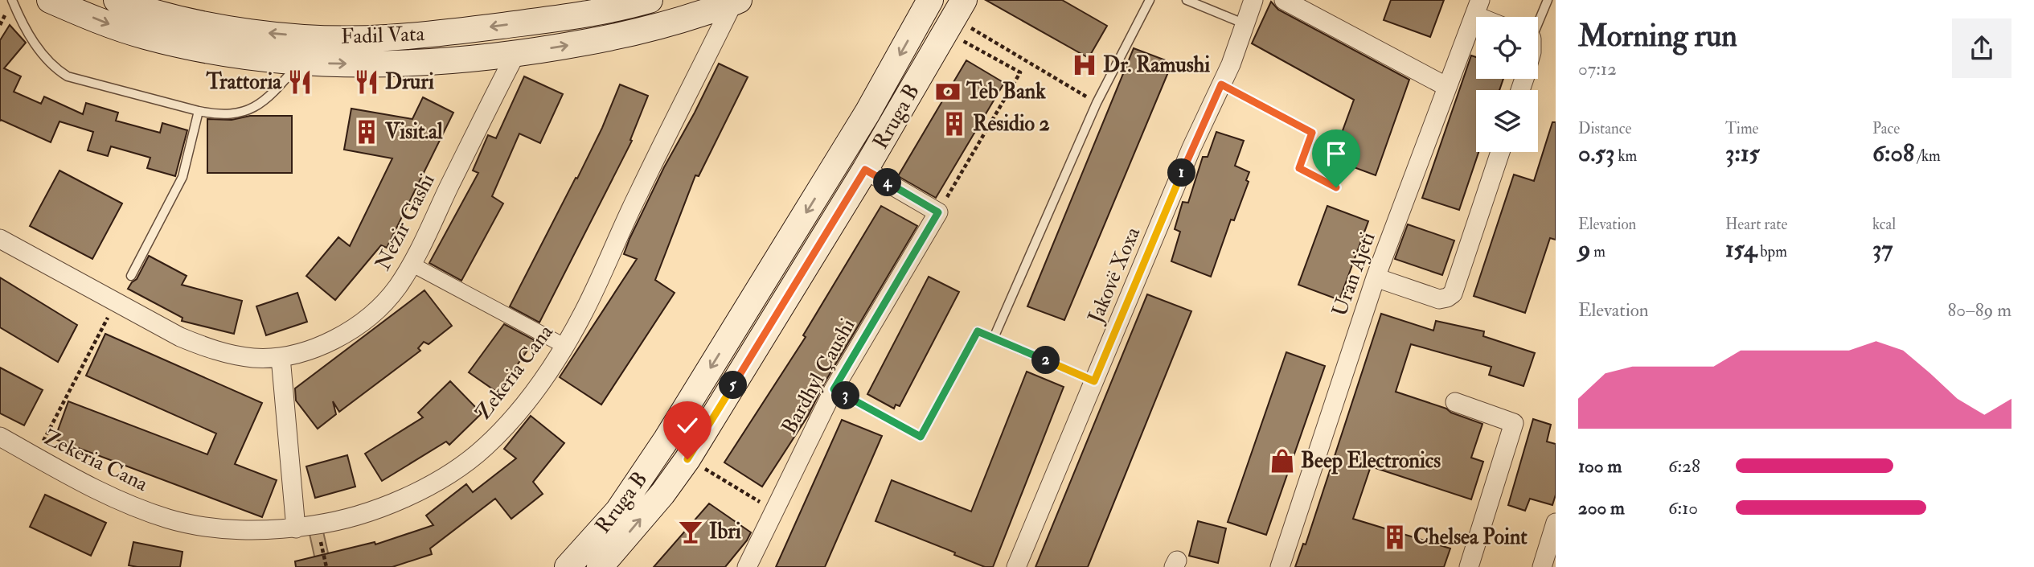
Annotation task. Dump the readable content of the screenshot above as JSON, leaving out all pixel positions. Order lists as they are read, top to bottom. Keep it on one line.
{"streets":{"main road":["Fadil Vata","Rruga B"],"street":["Nezir Gashi","Uran Ajeti","Jakovë Xoxa","Zekeria Cana","Bardhyl Çaushi"]},"crossings":[["Fadil Vata","Nezir Gashi"],["Fadil Vata","Zekeria Cana"]],"places":{"hospital":["Dr. Ramushi"],"restaurant":["Trattoria","Druri"],"bank":["Teb Bank"],"building":["Residio 2","Visit.al","Chelsea Point"],"shop":["Beep Electronics"],"bar":["Ibri"]},"page":{"heading":["Morning run","07:12"],"stats":[["Distance","0.53 km"],["Time","3:15"],["Pace","6:08 /km"],["Elevation","9 m"],["Heart rate","154 bpm"],["kcal","37"]],"pins":["1","4","2","5","3"],"chart":["Elevation","80–89 m"],"list":[{"name":"100 m","note":"6:28"},{"name":"200 m","note":"6:10"}]}}
